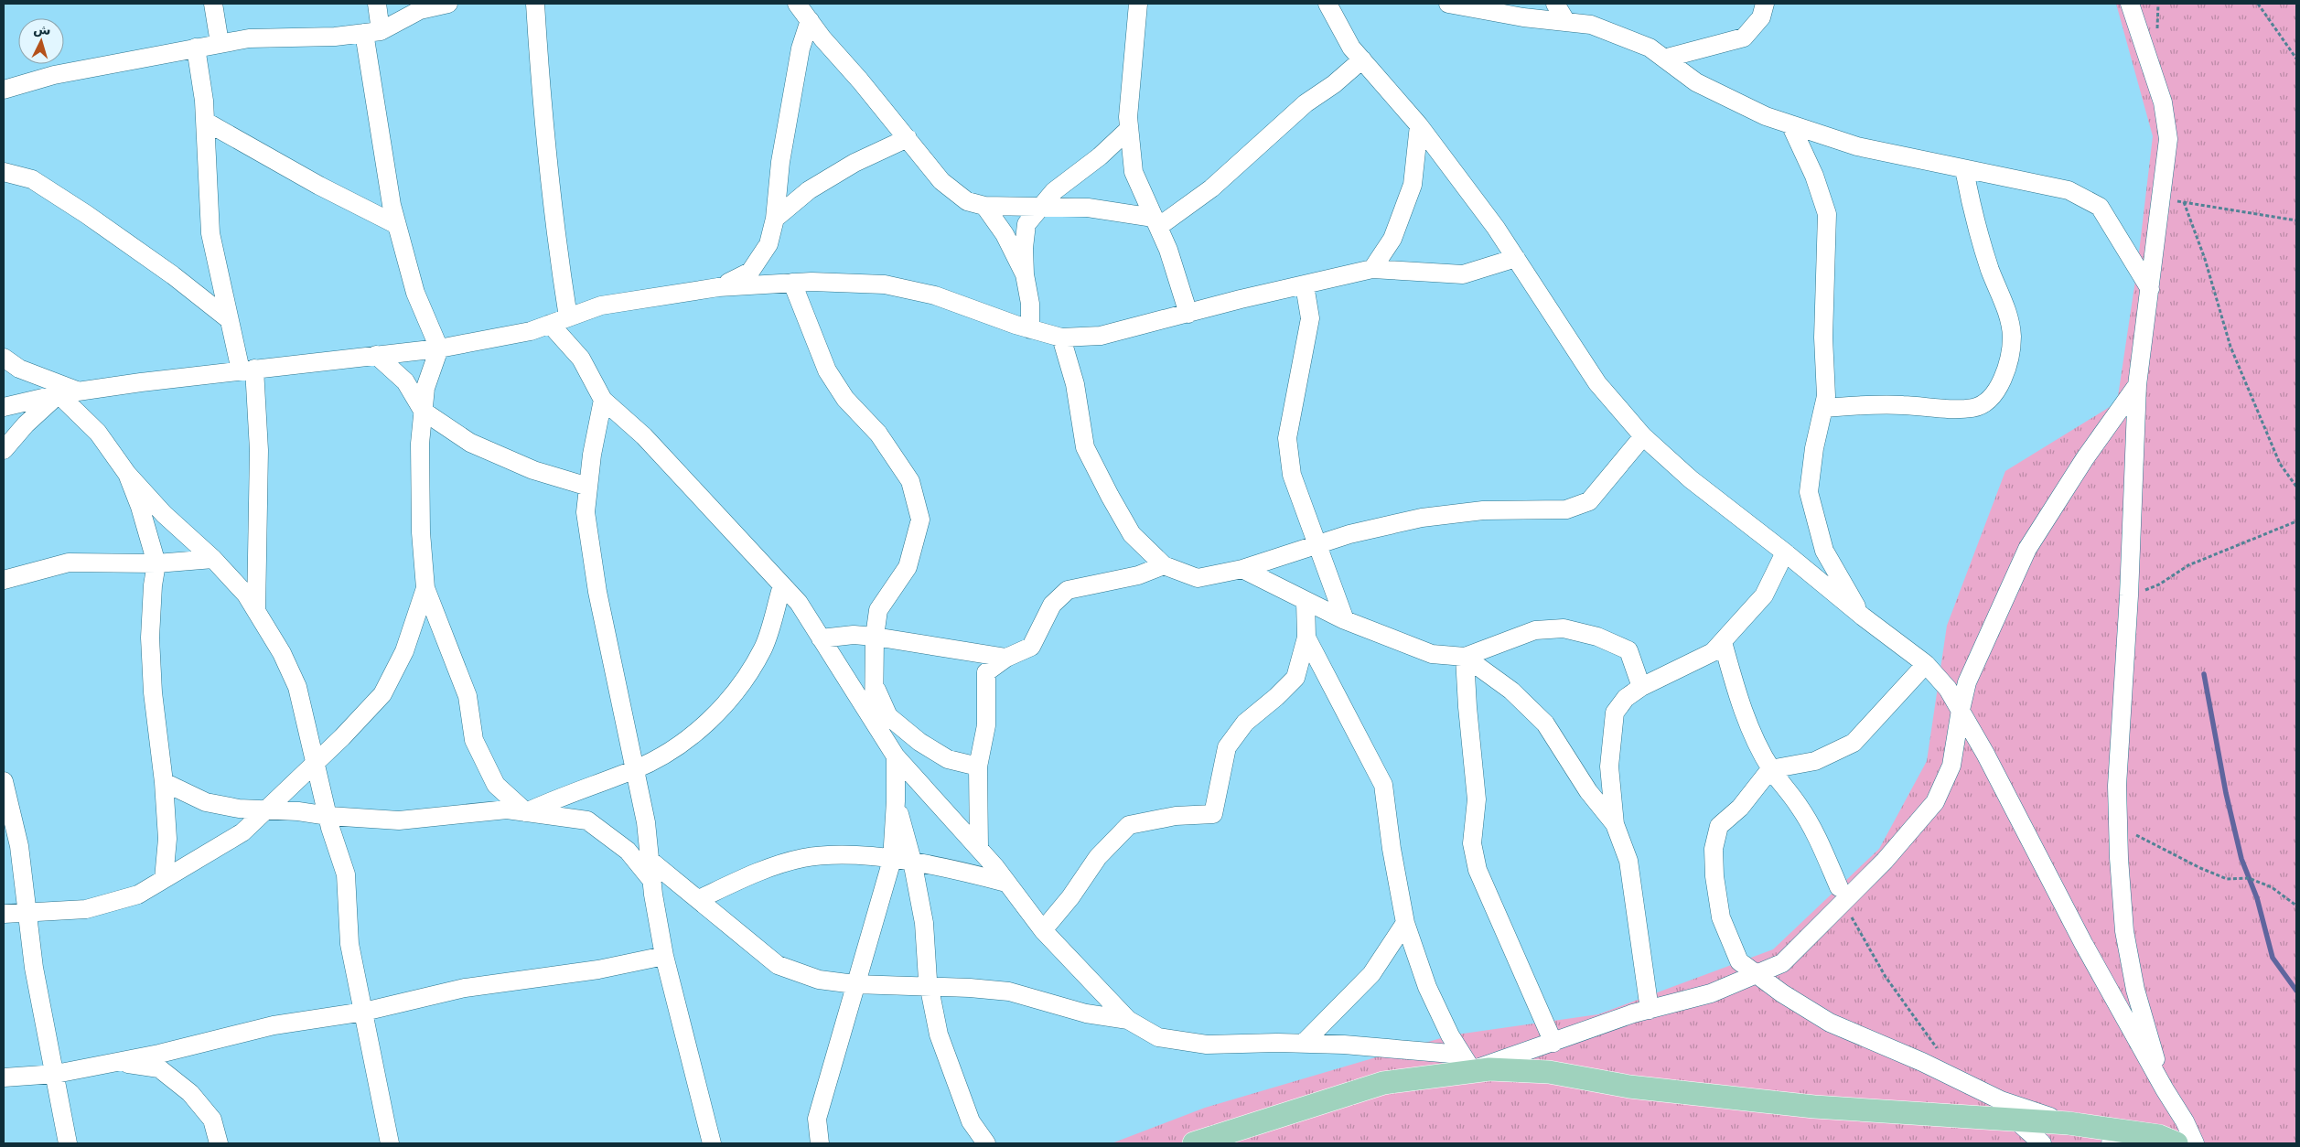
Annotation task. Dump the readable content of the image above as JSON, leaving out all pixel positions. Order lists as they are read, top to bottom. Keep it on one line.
{"north":"top"}
